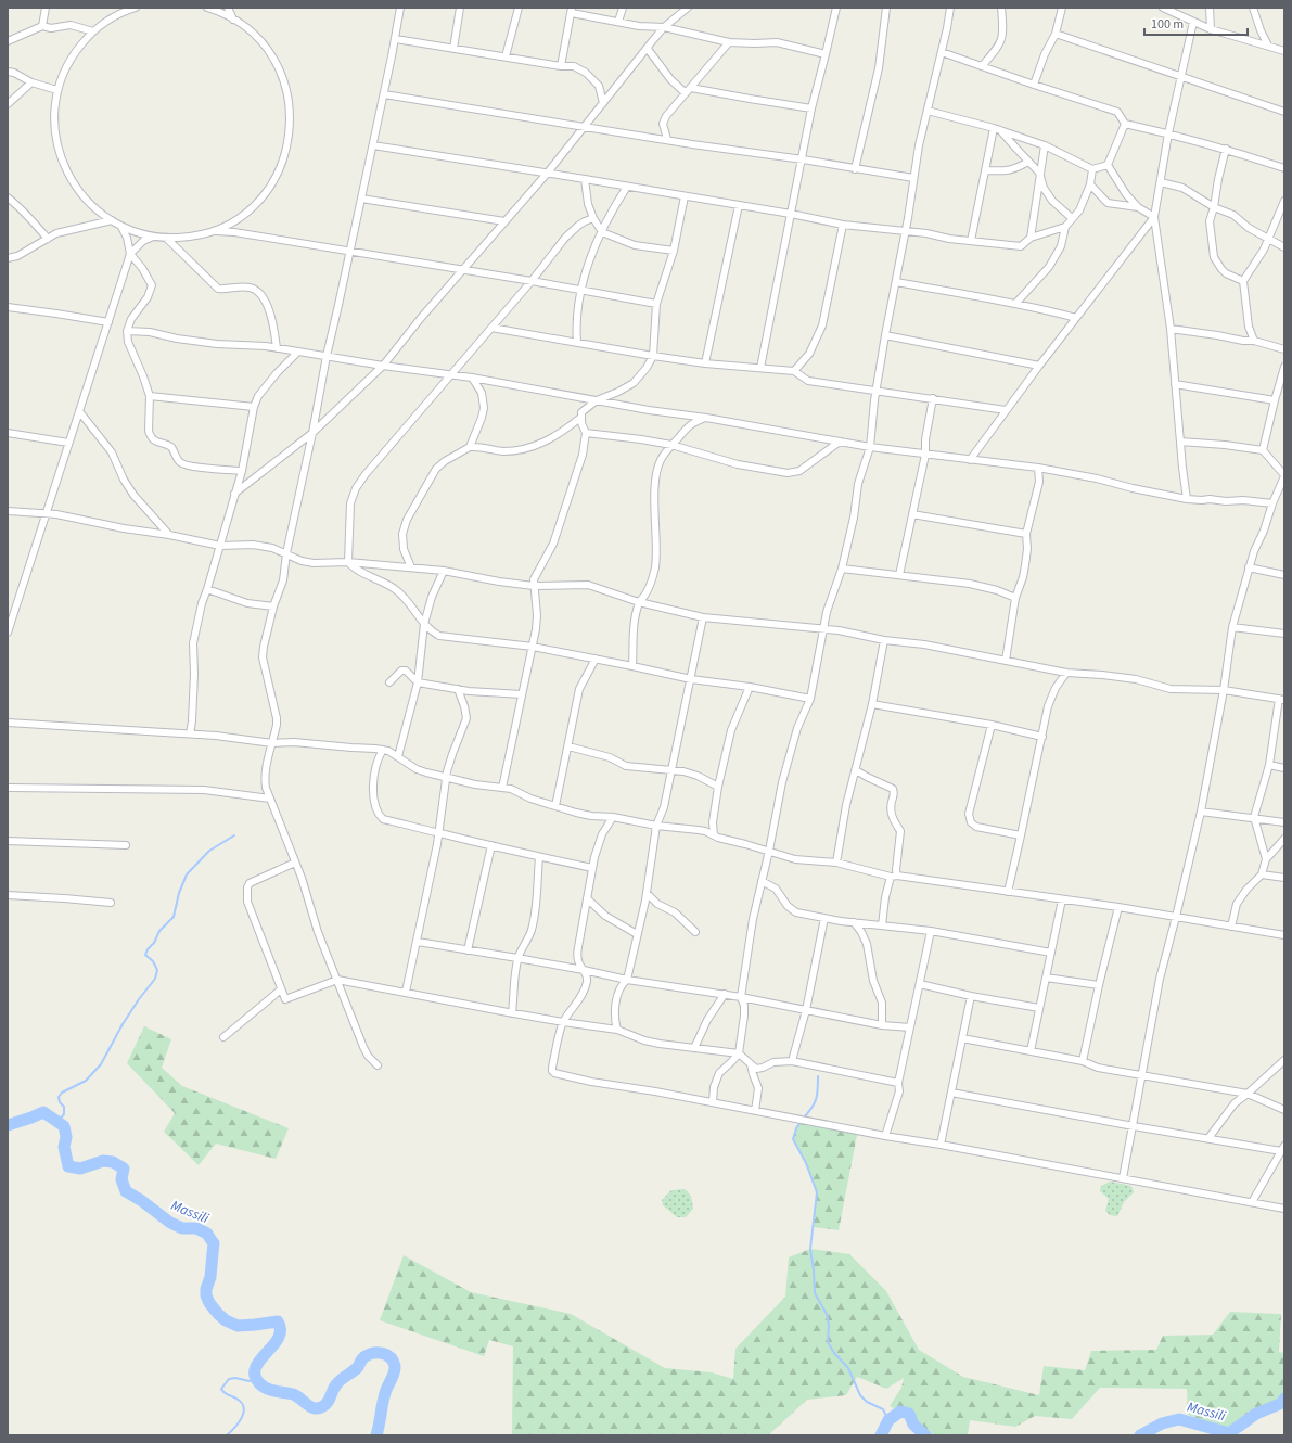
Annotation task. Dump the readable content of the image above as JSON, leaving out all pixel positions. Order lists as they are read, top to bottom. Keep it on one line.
{"water":["Massili"],"scale_bar":"100 m"}
